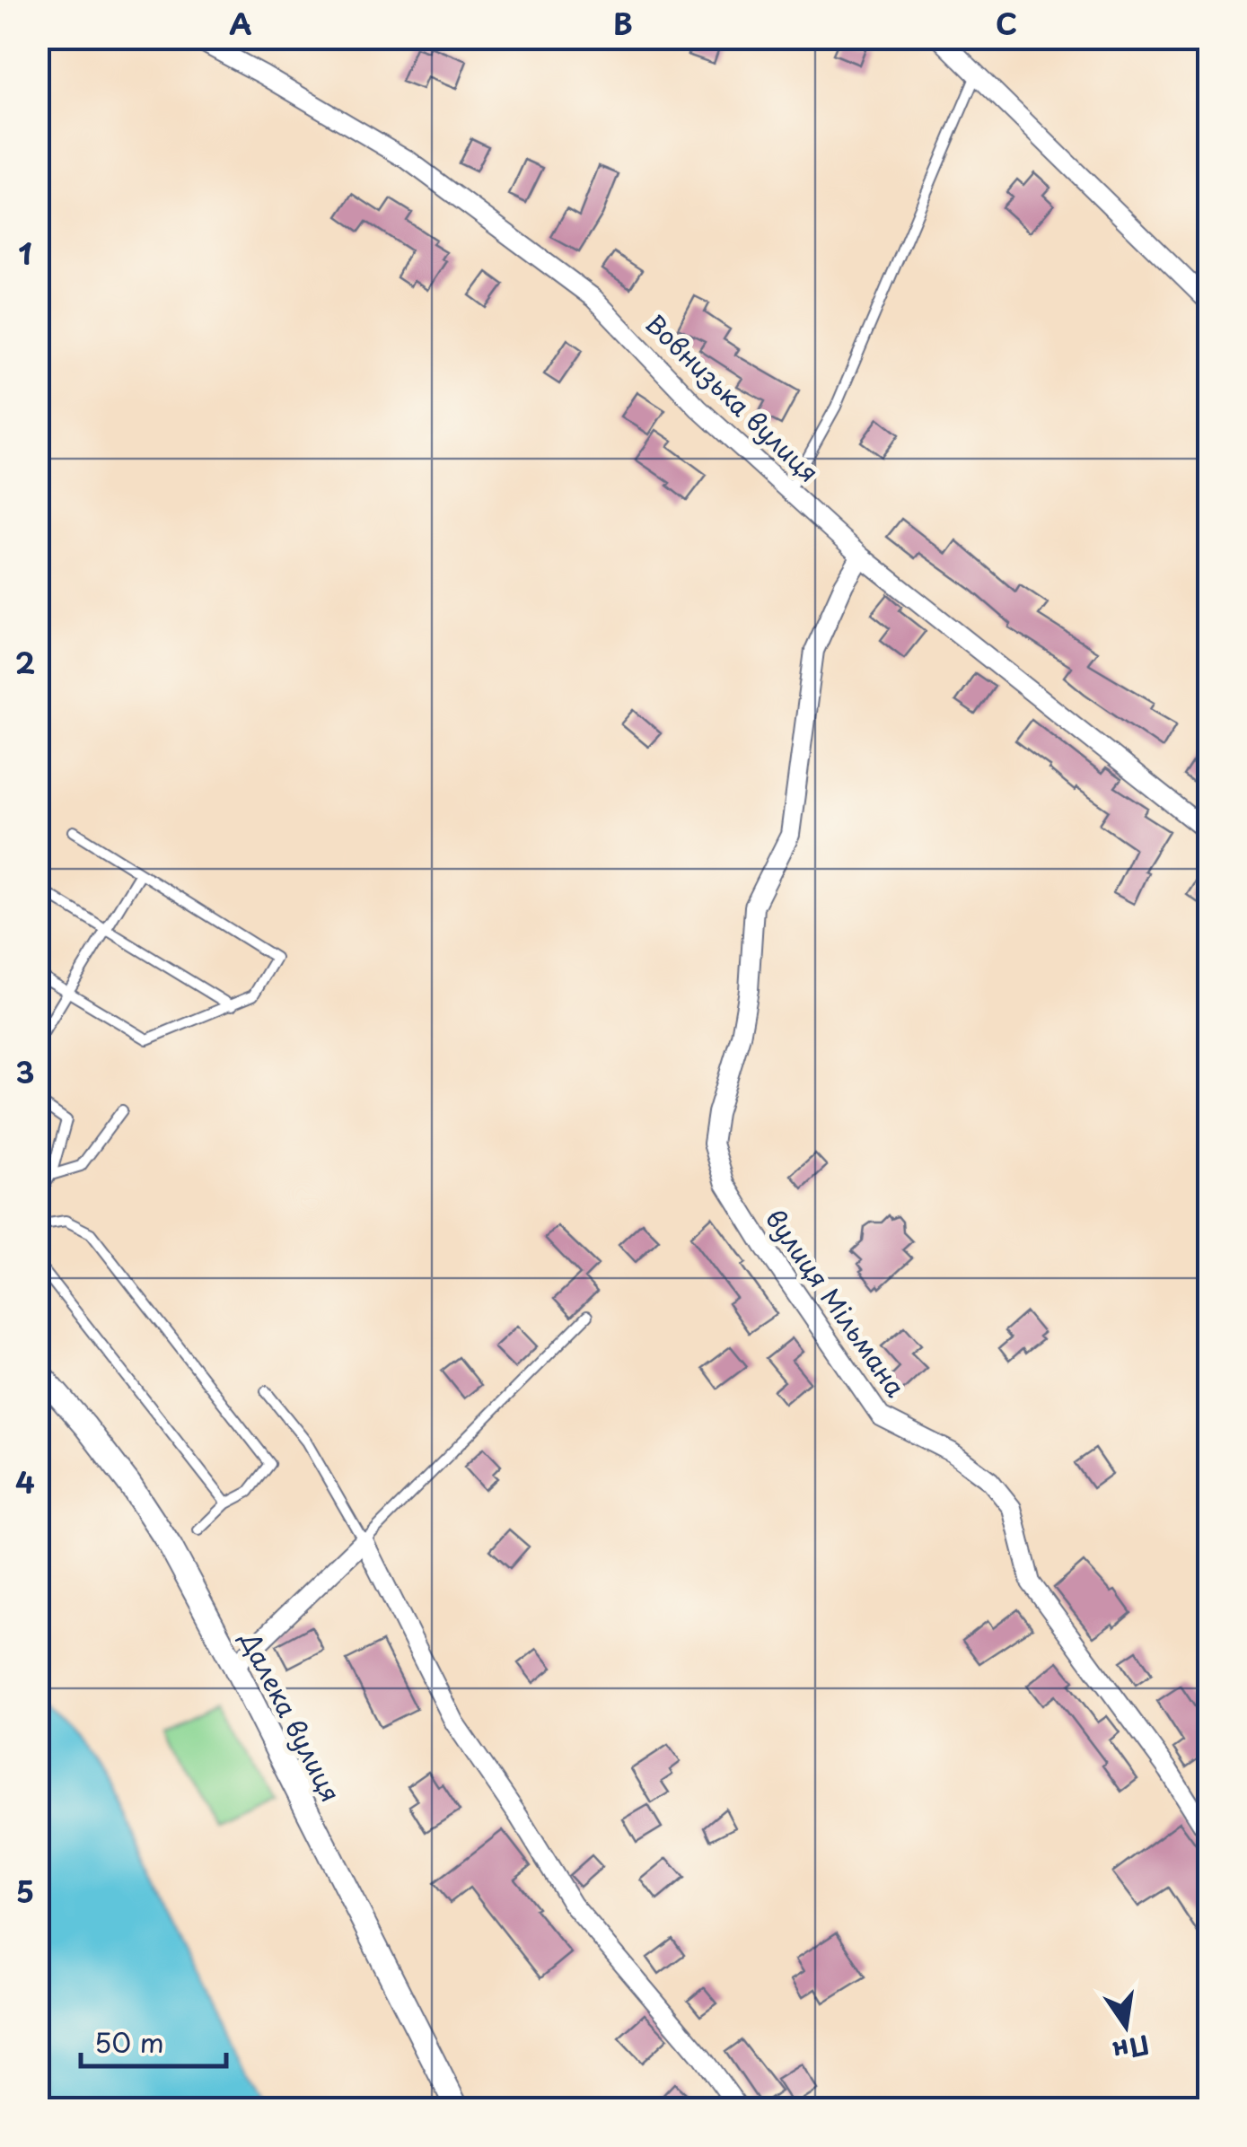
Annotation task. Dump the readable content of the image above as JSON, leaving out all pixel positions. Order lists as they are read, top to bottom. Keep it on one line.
{"streets":{"street":["Вовнизька вулиця","вулиця Мільмана","Далека вулиця"]},"crossings":[["Вовнизька вулиця","вулиця Мільмана"]],"scale_bar":"50 m","north":"bottom","grid":{"columns":["A","B","C"],"rows":["1","2","3","4","5"]}}
